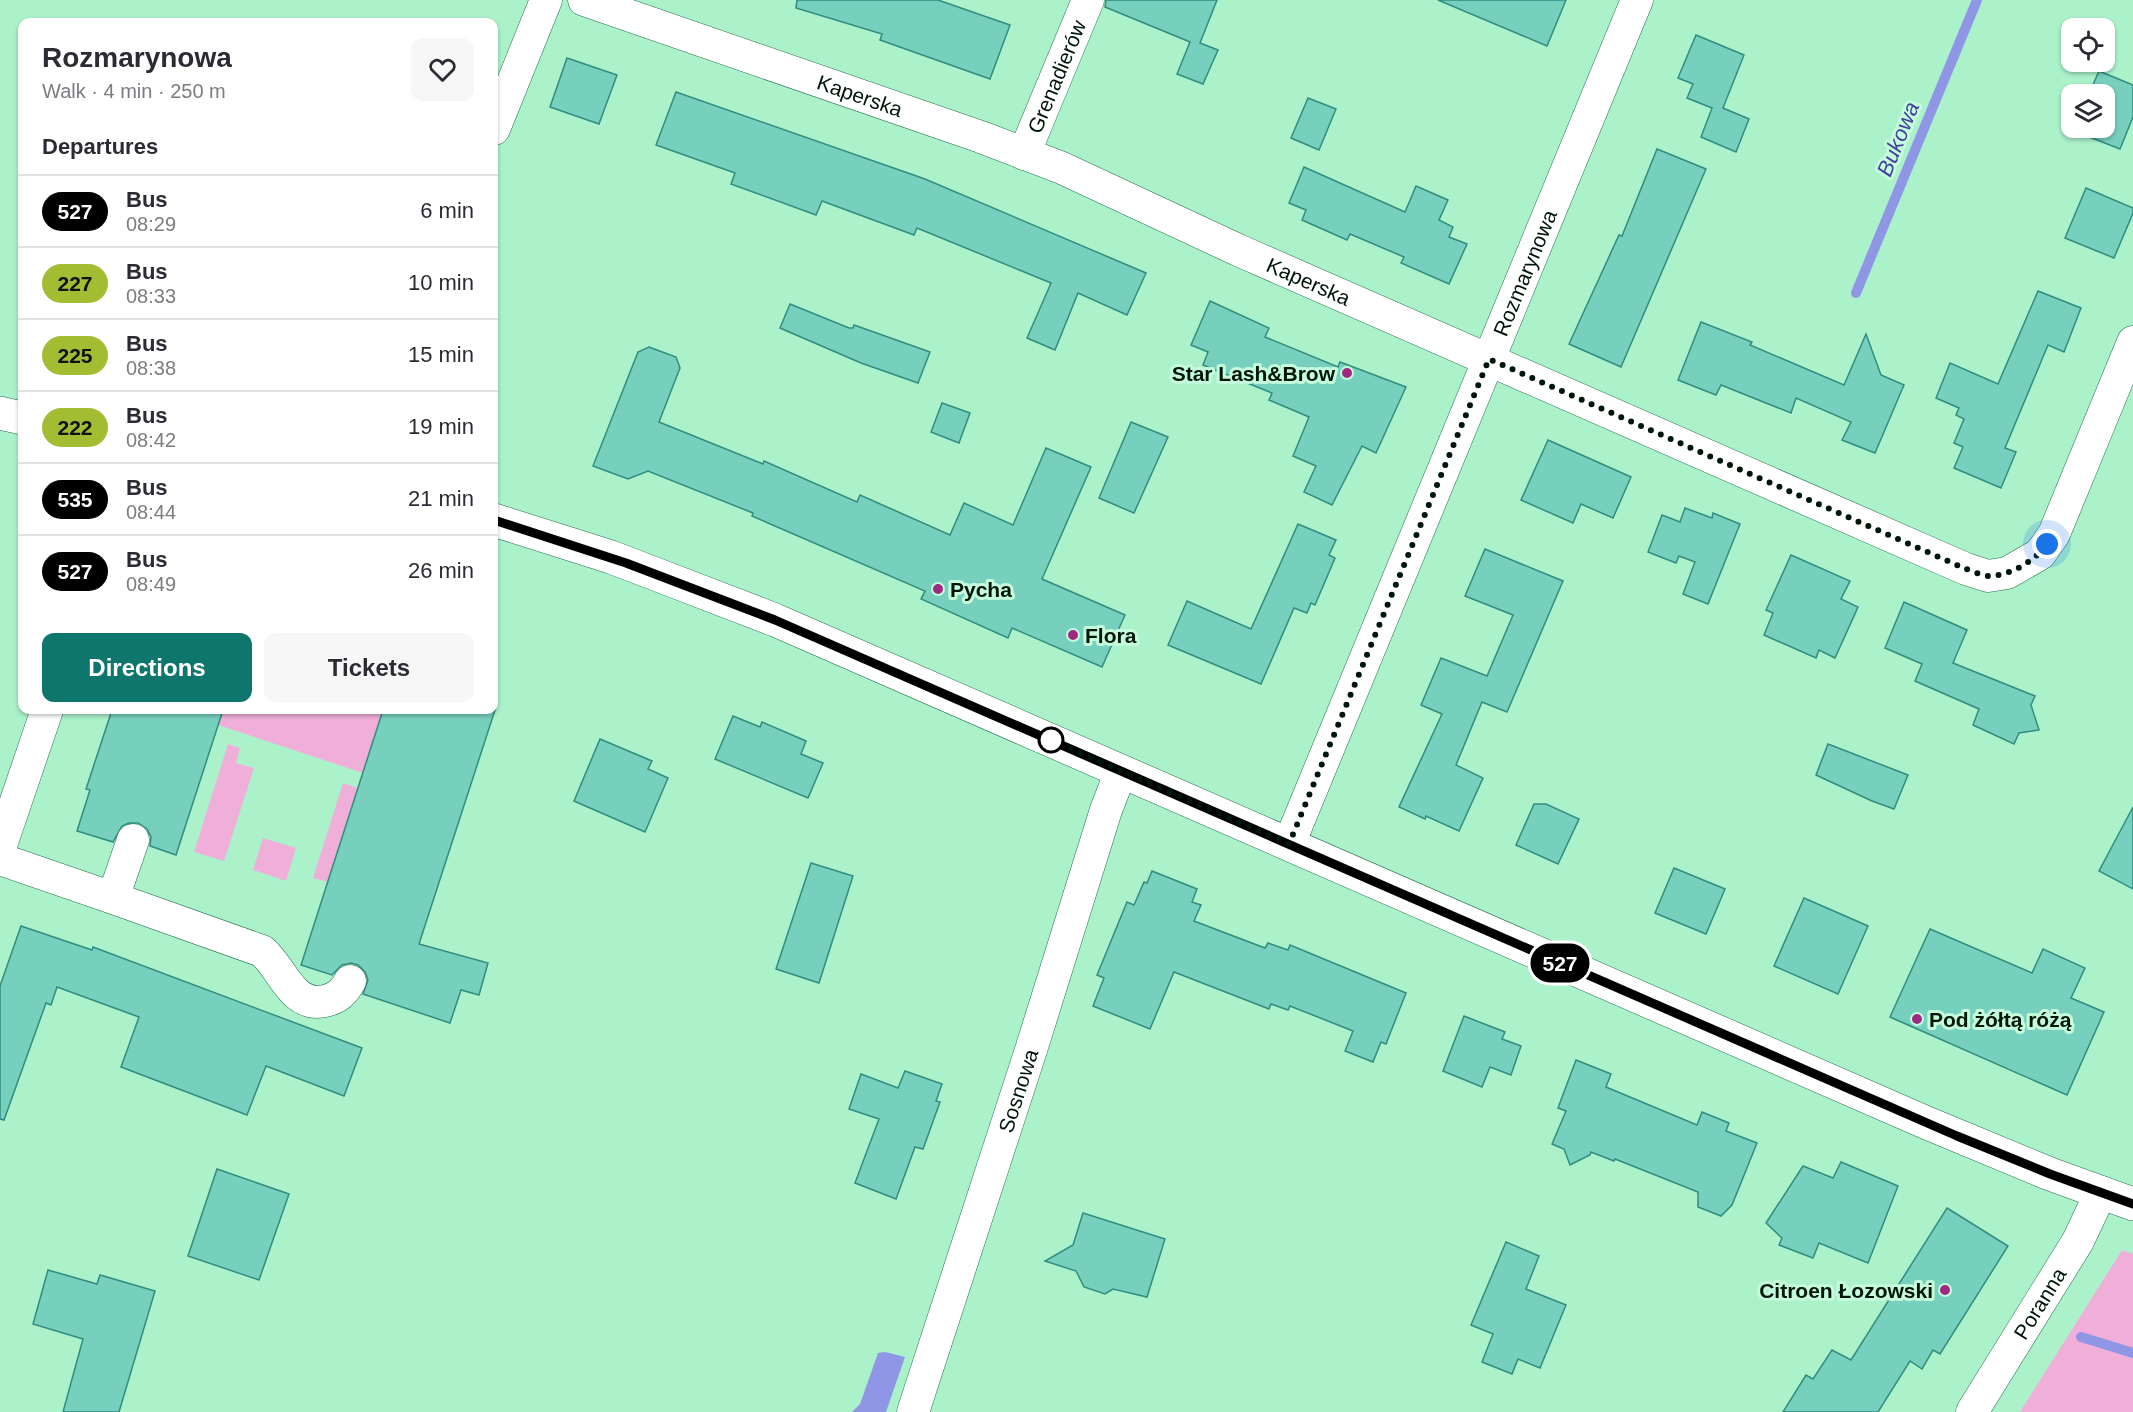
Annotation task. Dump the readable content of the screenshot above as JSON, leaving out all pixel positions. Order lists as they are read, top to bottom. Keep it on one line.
{"streets":{"street":["Grenadierów","Kaperska","Rozmarynowa","Sosnowa","Poranna"]},"crossings":[["Grenadierów","Kaperska"],["Kaperska","Rozmarynowa"]],"water":["Bukowa"],"places":["Star Lash&Brow","Pycha","Flora","Pod żółtą różą","Citroen Łozowski"],"lines":["bus line 527"],"page":{"on_map":"527","heading":[["Rozmarynowa","Walk · 4 min · 250 m"],"Departures"],"list":[{"mark":"527","name":"Bus","note":"08:29","value":"6 min"},{"mark":"227","name":"Bus","note":"08:33","value":"10 min"},{"mark":"225","name":"Bus","note":"08:38","value":"15 min"},{"mark":"222","name":"Bus","note":"08:42","value":"19 min"},{"mark":"535","name":"Bus","note":"08:44","value":"21 min"},{"mark":"527","name":"Bus","note":"08:49","value":"26 min"}],"buttons":["Directions","Tickets"]}}
